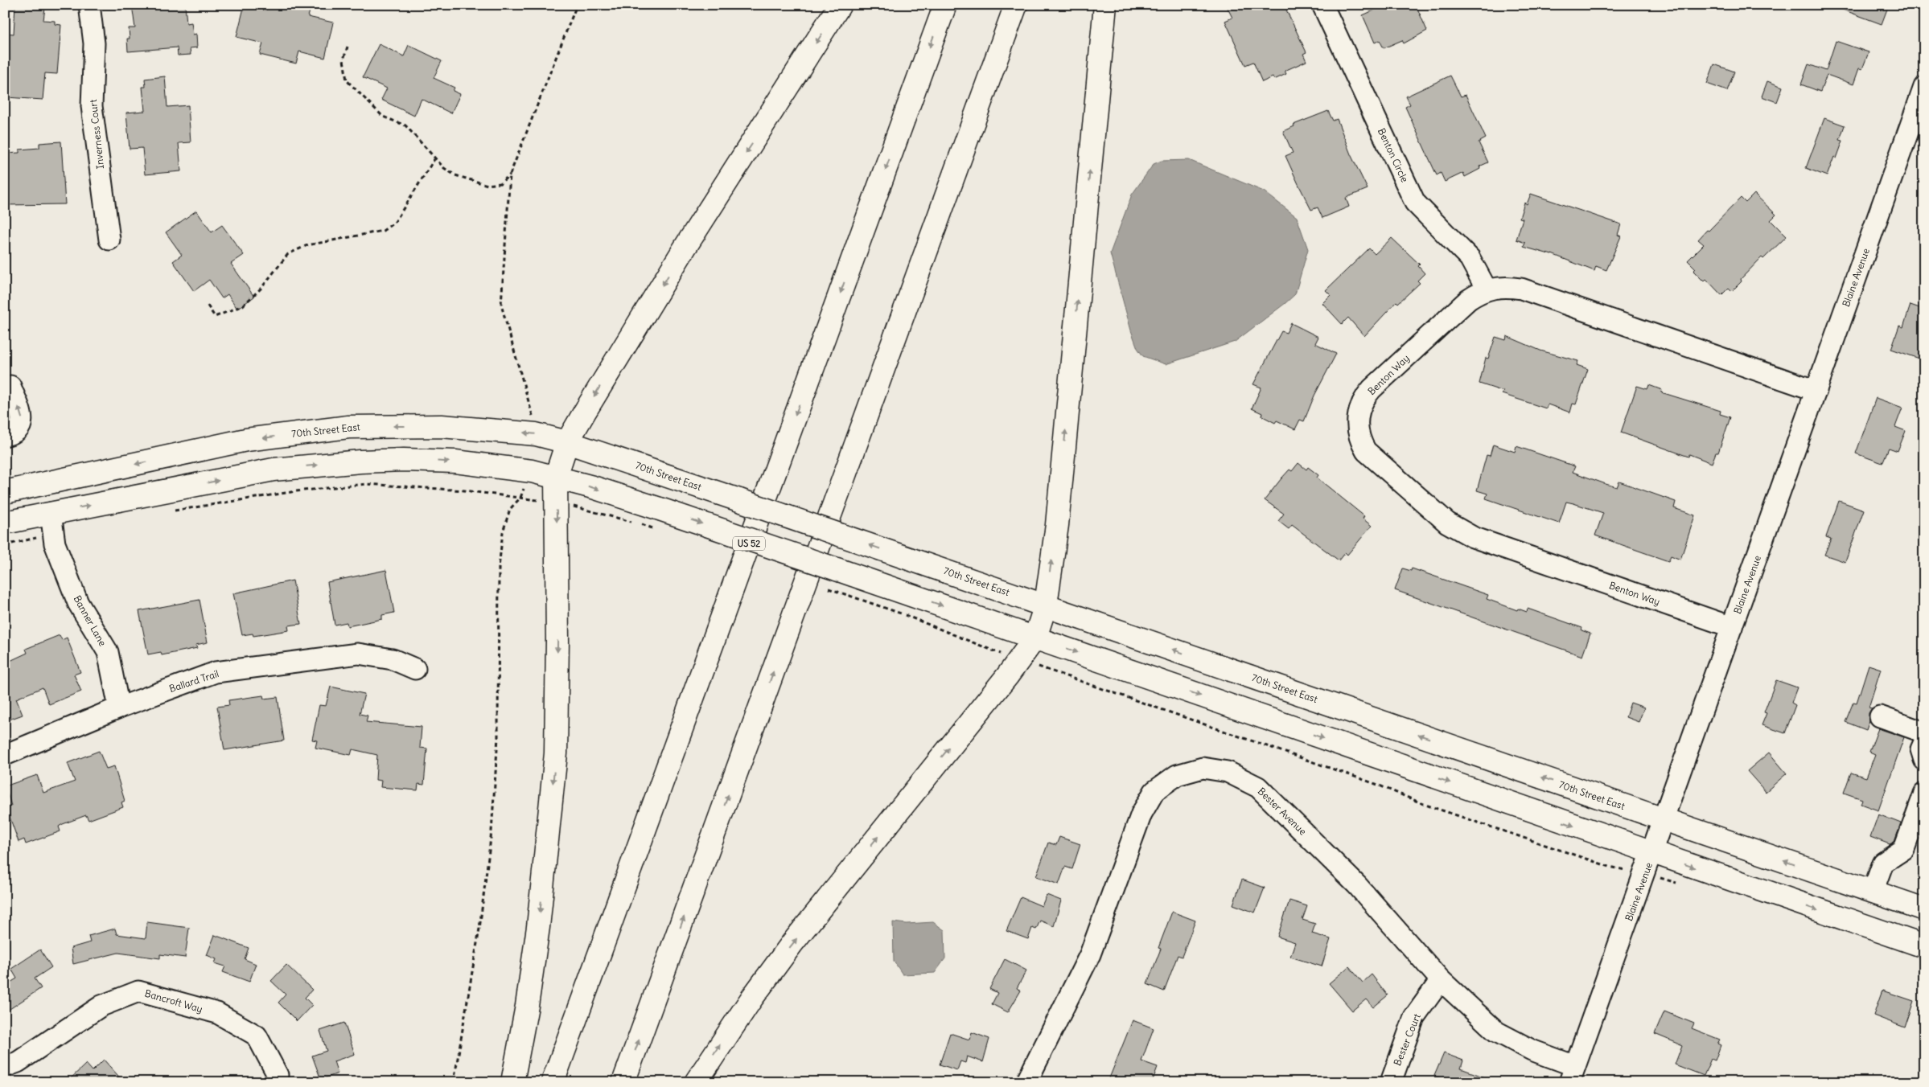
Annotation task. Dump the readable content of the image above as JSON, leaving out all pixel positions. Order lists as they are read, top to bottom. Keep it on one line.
{"streets":{"main road":["70th Street East","US 52"],"street":["Inverness Court","Benton Circle","Blaine Avenue","Benton Way","Banner Lane","Ballard Trail","Bester Avenue","Bancroft Way","Bester Court"]},"crossings":[["Benton Circle","Benton Way"],["Blaine Avenue","Benton Way"],["Blaine Avenue","70th Street East"],["Blaine Avenue","Bester Avenue"],["Banner Lane","Ballard Trail"],["Bester Avenue","Bester Court"]]}
